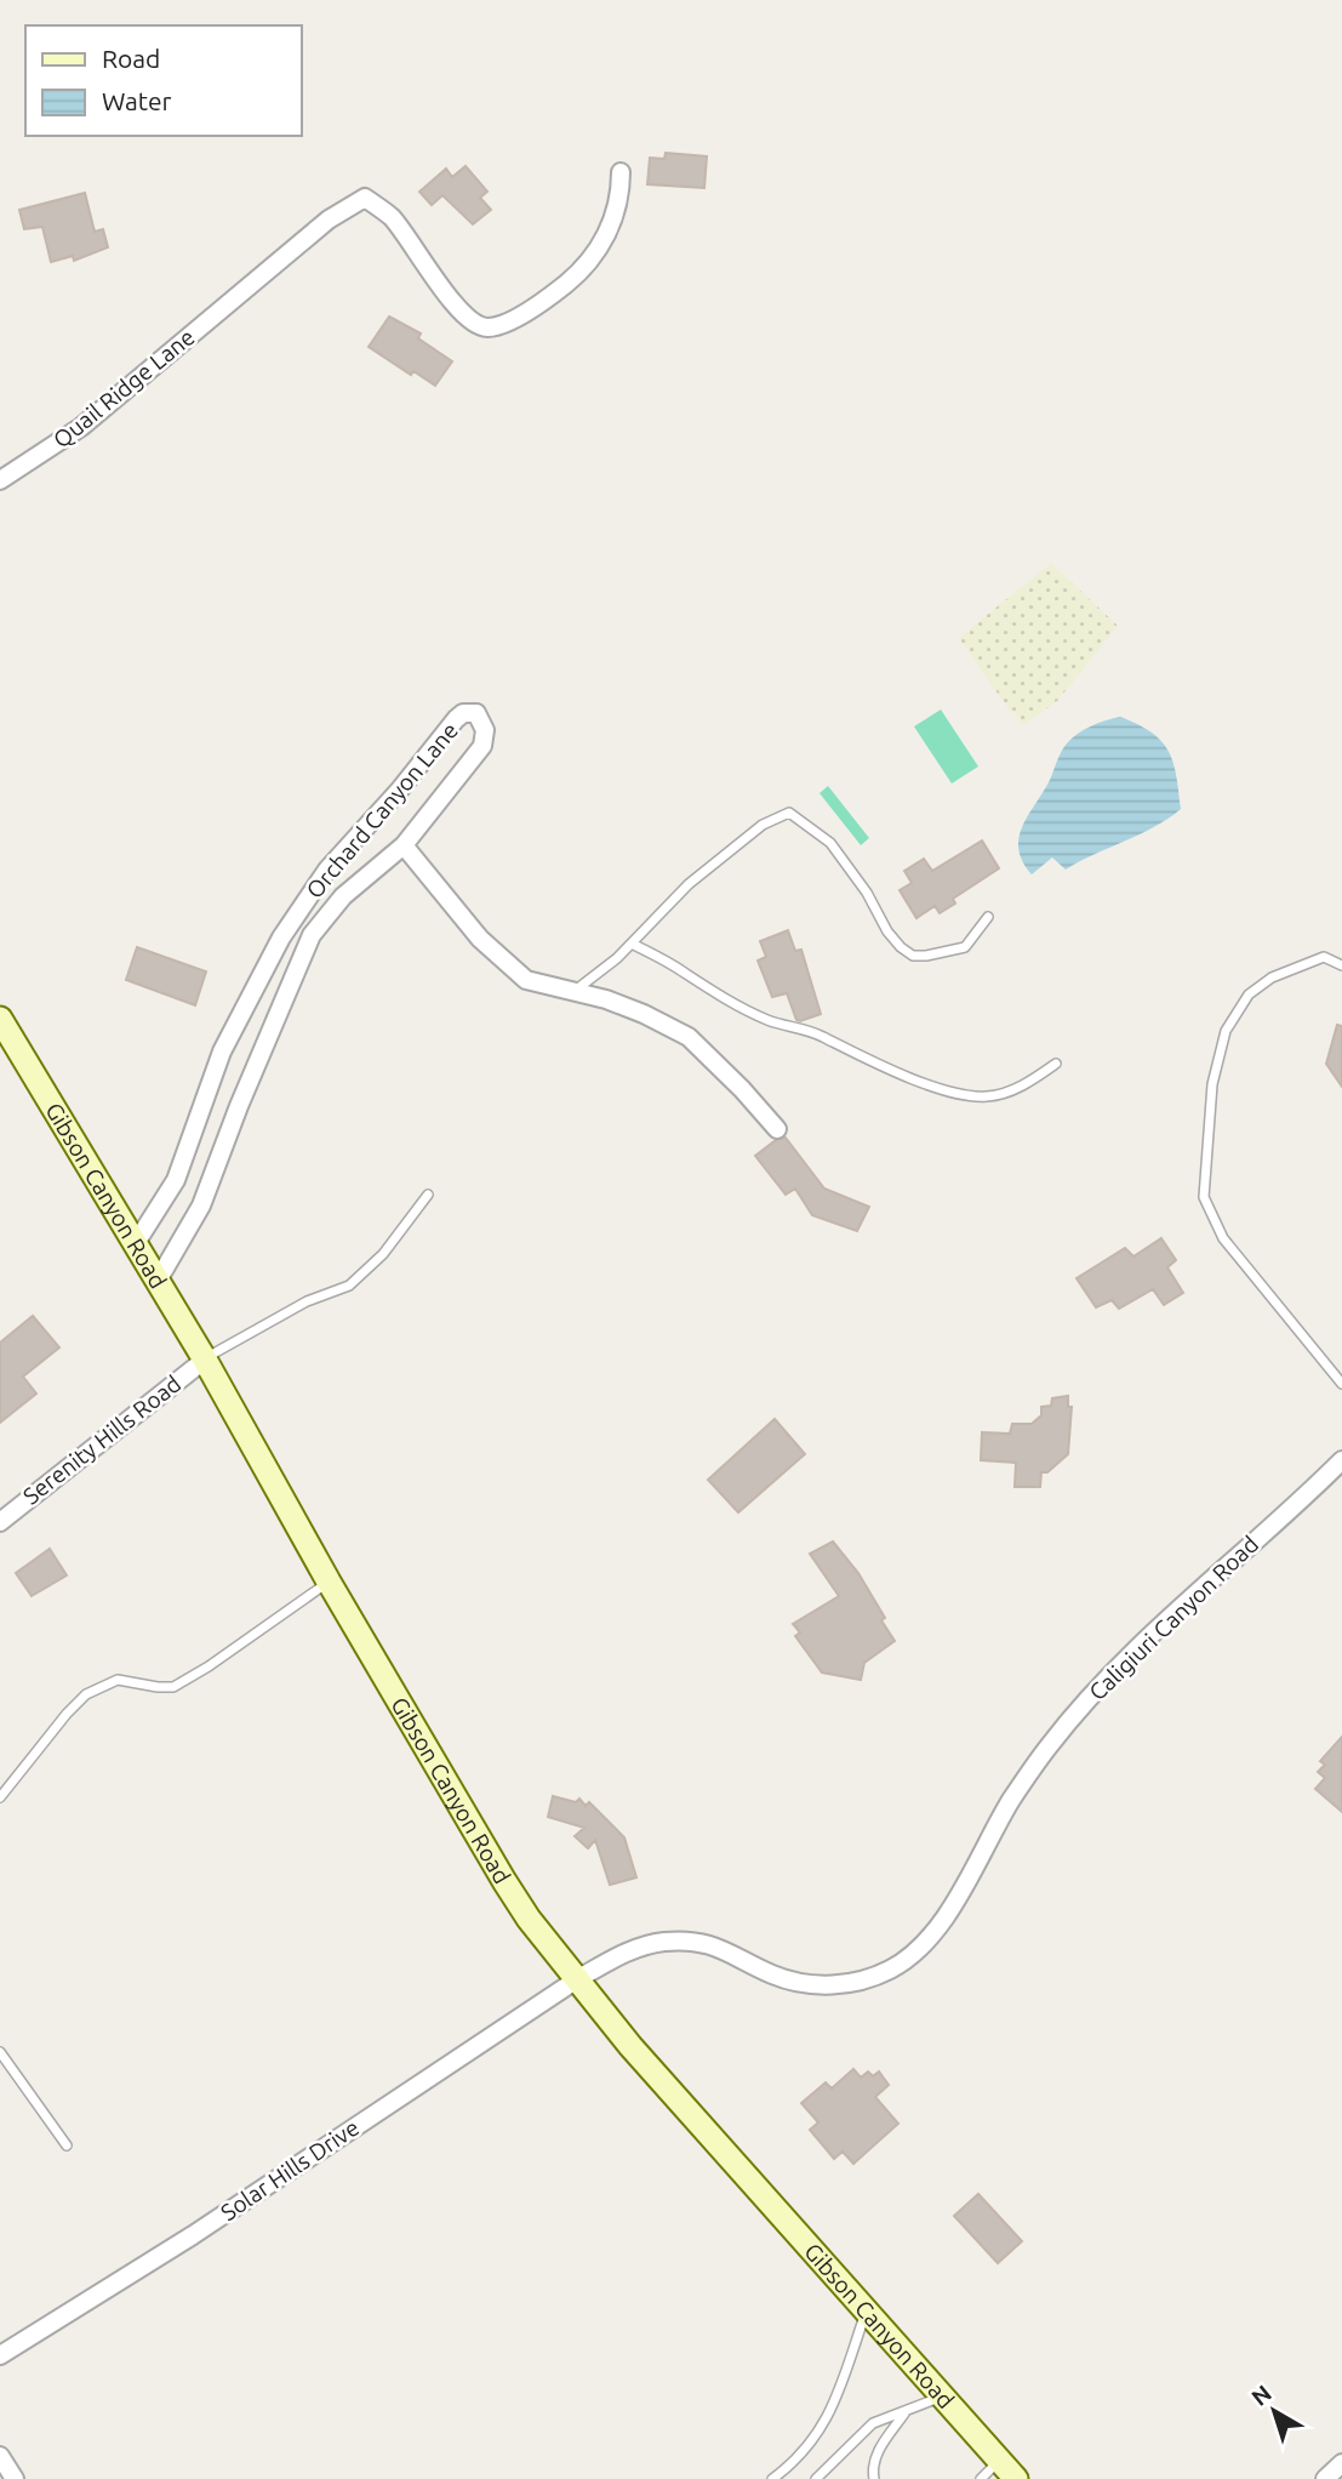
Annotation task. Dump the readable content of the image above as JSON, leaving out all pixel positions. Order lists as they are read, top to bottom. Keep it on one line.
{"streets":{"main road":["Gibson Canyon Road"],"street":["Quail Ridge Lane","Orchard Canyon Lane","Serenity Hills Road","Caligiuri Canyon Road","Solar Hills Drive"]},"crossings":[["Orchard Canyon Lane","Gibson Canyon Road"],["Gibson Canyon Road","Serenity Hills Road"],["Gibson Canyon Road","Caligiuri Canyon Road"],["Gibson Canyon Road","Solar Hills Drive"],["Caligiuri Canyon Road","Solar Hills Drive"]],"legend":["Road","Water"],"north":"top left"}
